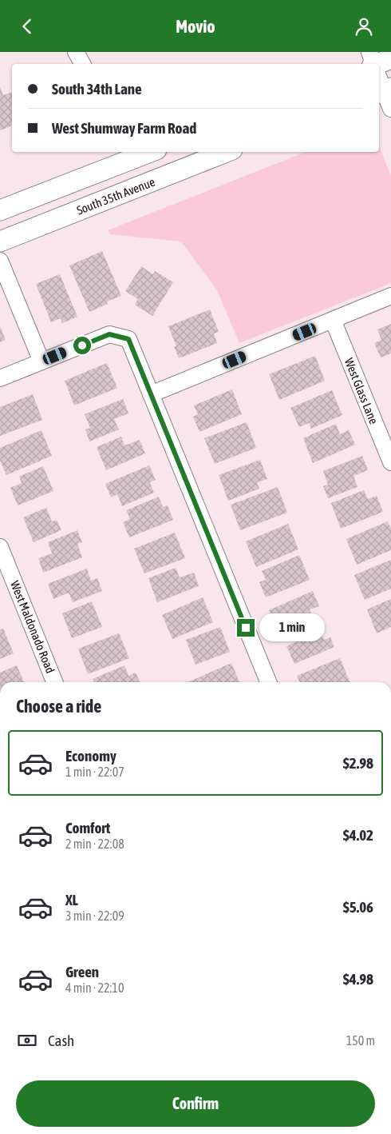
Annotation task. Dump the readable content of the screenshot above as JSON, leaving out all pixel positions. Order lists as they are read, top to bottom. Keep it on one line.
{"streets":{"main road":["South 35th Avenue"],"street":["West Glass Lane","West Maldonado Road"]},"page":{"header":"Movio","banner":["South 34th Lane","West Shumway Farm Road"],"bubble":"1 min","heading":"Choose a ride","list":[{"name":"Economy","note":"1 min · 22:07","value":"$2.98"},{"name":"Comfort","note":"2 min · 22:08","value":"$4.02"},{"name":"XL","note":"3 min · 22:09","value":"$5.06"},{"name":"Green","note":"4 min · 22:10","value":"$4.98"}],"pay":["Cash","150 m"],"buttons":"Confirm"}}
